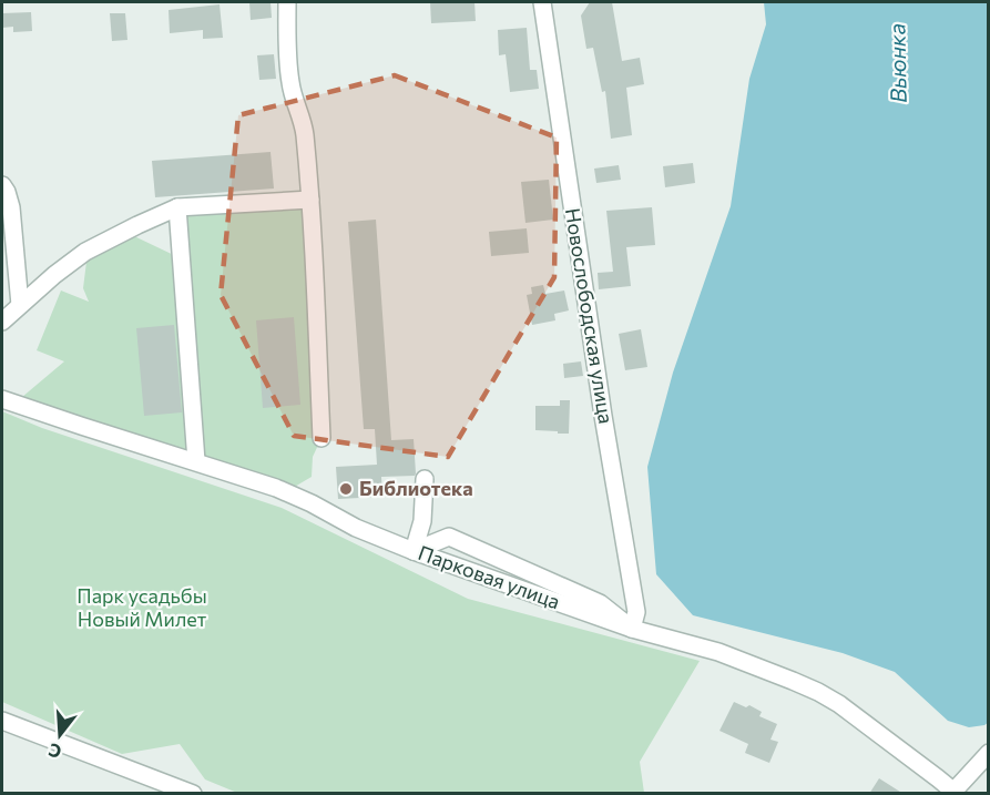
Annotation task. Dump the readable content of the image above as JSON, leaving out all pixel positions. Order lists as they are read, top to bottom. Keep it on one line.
{"streets":{"street":["Новослободская улица","Парковая улица"]},"crossings":[["Новослободская улица","Парковая улица"]],"water":["Вьюнка"],"parks":["Парк усадьбы Новый Милет"],"places":["Библиотека"],"north":"bottom"}
